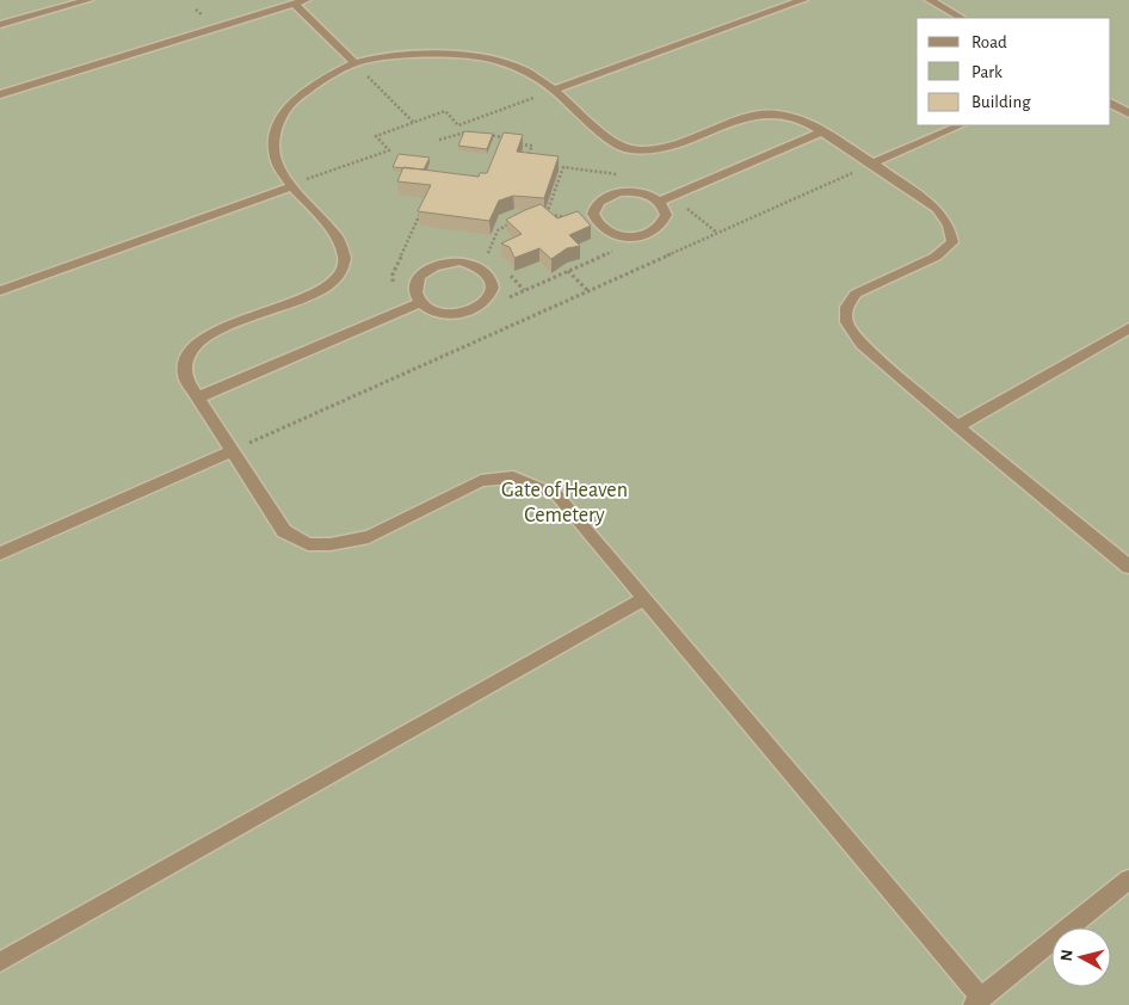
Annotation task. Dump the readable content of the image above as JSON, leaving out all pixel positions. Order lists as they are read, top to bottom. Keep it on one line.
{"parks":["Gate of Heaven Cemetery"],"legend":["Road","Park","Building"],"north":"left"}
